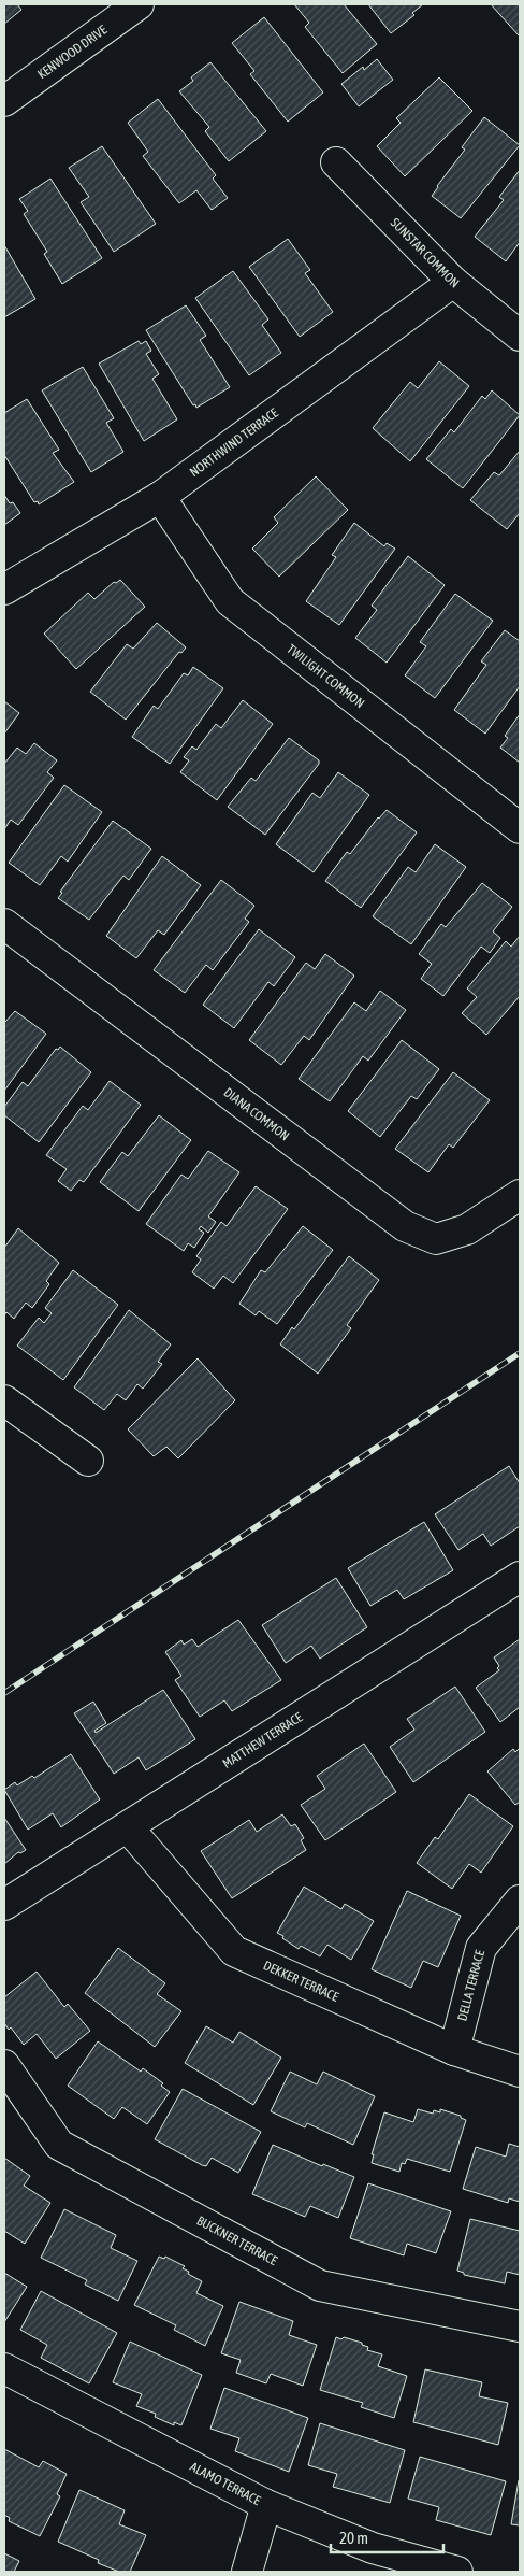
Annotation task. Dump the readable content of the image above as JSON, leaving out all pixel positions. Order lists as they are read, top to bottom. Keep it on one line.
{"streets":{"street":["KENWOOD DRIVE","SUNSTAR COMMON","NORTHWIND TERRACE","TWILIGHT COMMON","DIANA COMMON","MATTHEW TERRACE","DEKKER TERRACE","DELLA TERRACE","BUCKNER TERRACE","ALAMO TERRACE"]},"crossings":[["SUNSTAR COMMON","NORTHWIND TERRACE"],["NORTHWIND TERRACE","TWILIGHT COMMON"],["MATTHEW TERRACE","DEKKER TERRACE"],["DEKKER TERRACE","DELLA TERRACE"]],"scale_bar":"20 m"}
